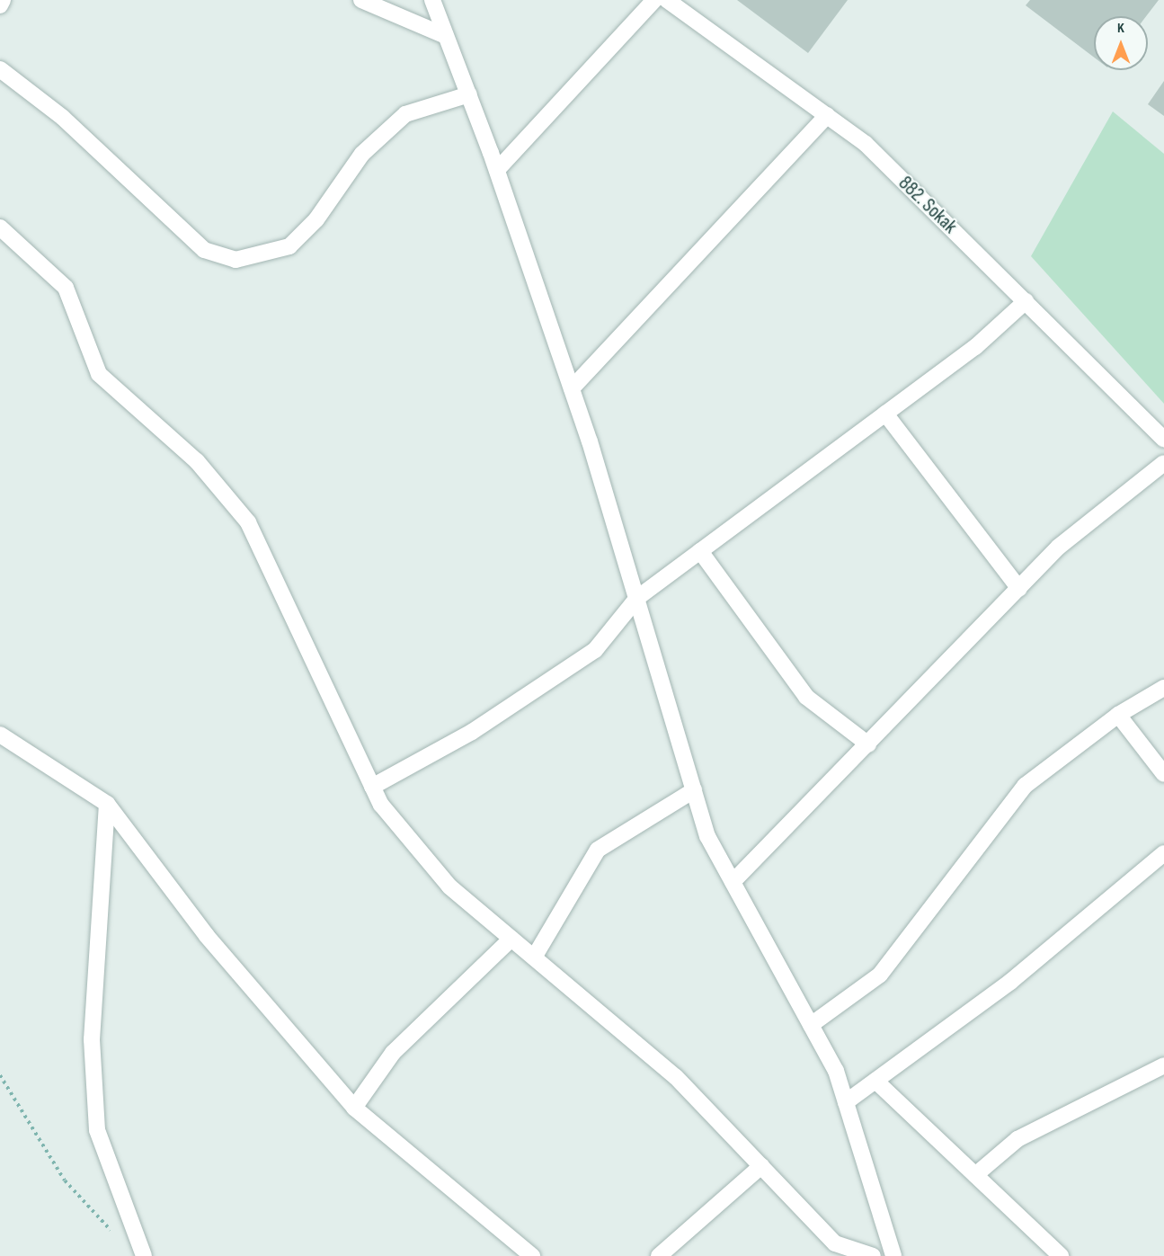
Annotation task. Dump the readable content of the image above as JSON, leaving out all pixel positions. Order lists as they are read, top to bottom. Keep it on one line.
{"streets":{"street":["882. Sokak"]},"north":"top"}
